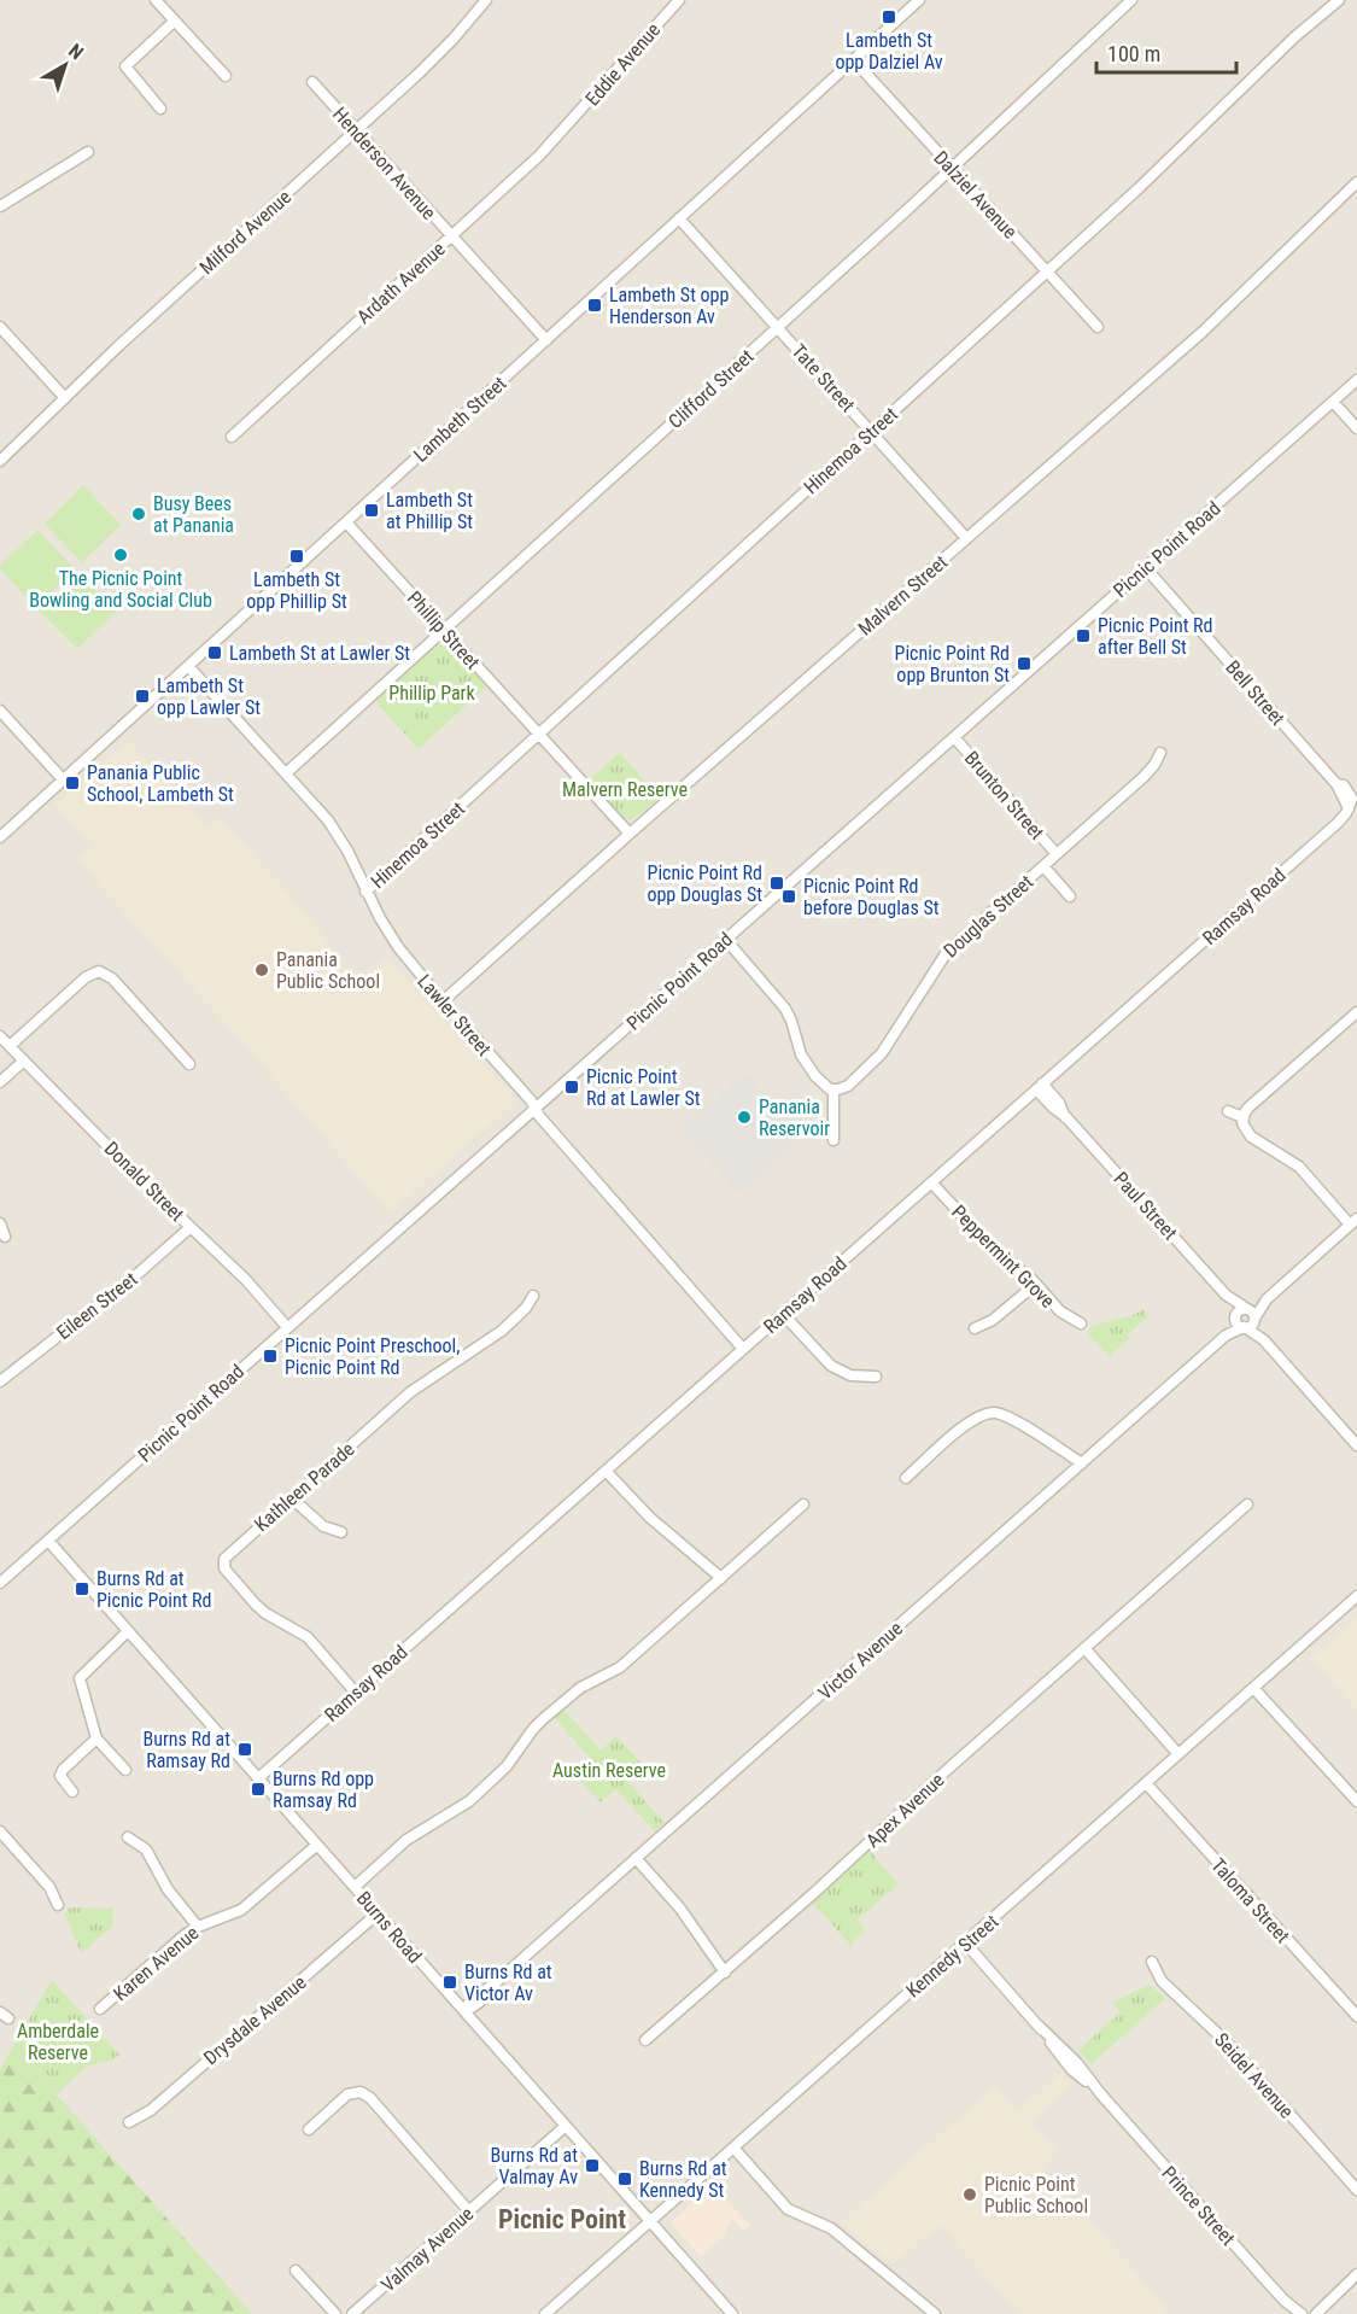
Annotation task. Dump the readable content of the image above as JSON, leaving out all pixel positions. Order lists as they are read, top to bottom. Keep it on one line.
{"streets":{"street":["Eddie Avenue","Henderson Avenue","Dalziel Avenue","Milford Avenue","Ardath Avenue","Tate Street","Clifford Street","Lambeth Street","Hinemoa Street","Picnic Point Road","Malvern Street","Phillip Street","Bell Street","Brunton Street","Ramsay Road","Douglas Street","Lawler Street","Donald Street","Paul Street","Peppermint Grove","Eileen Street","Kathleen Parade","Victor Avenue","Apex Avenue","Taloma Street","Burns Road","Kennedy Street","Karen Avenue","Drysdale Avenue","Seidel Avenue","Prince Street","Valmay Avenue"]},"crossings":[["Eddie Avenue","Ardath Avenue"],["Henderson Avenue","Milford Avenue"],["Henderson Avenue","Ardath Avenue"],["Henderson Avenue","Lambeth Street"],["Dalziel Avenue","Clifford Street"],["Dalziel Avenue","Lambeth Street"],["Dalziel Avenue","Hinemoa Street"],["Tate Street","Clifford Street"],["Tate Street","Lambeth Street"],["Tate Street","Hinemoa Street"],["Tate Street","Malvern Street"],["Clifford Street","Phillip Street"],["Clifford Street","Lawler Street"],["Lambeth Street","Phillip Street"],["Lambeth Street","Lawler Street"],["Hinemoa Street","Phillip Street"],["Hinemoa Street","Lawler Street"],["Picnic Point Road","Bell Street"],["Picnic Point Road","Brunton Street"],["Picnic Point Road","Lawler Street"],["Picnic Point Road","Donald Street"],["Picnic Point Road","Burns Road"],["Malvern Street","Phillip Street"],["Malvern Street","Lawler Street"],["Bell Street","Ramsay Road"],["Brunton Street","Douglas Street"],["Ramsay Road","Lawler Street"],["Ramsay Road","Paul Street"],["Ramsay Road","Peppermint Grove"],["Ramsay Road","Kathleen Parade"],["Ramsay Road","Burns Road"],["Donald Street","Eileen Street"],["Paul Street","Victor Avenue"],["Victor Avenue","Burns Road"],["Taloma Street","Kennedy Street"],["Burns Road","Kennedy Street"],["Burns Road","Karen Avenue"],["Burns Road","Drysdale Avenue"],["Burns Road","Valmay Avenue"],["Kennedy Street","Prince Street"]],"districts":["Picnic Point"],"parks":["Phillip Park","Malvern Reserve","Austin Reserve","Amberdale Reserve"],"places":{"transit":["Lambeth St opp Dalziel Av","Lambeth St opp Henderson Av","Lambeth St at Phillip St","Lambeth St opp Phillip St","Picnic Point Rd after Bell St","Lambeth St at Lawler St","Picnic Point Rd opp Brunton St","Lambeth St opp Lawler St","Panania Public School, Lambeth St","Picnic Point Rd opp Douglas St","Picnic Point Rd before Douglas St","Picnic Point Rd at Lawler St","Picnic Point Preschool, Picnic Point Rd","Burns Rd at Picnic Point Rd","Burns Rd at Ramsay Rd","Burns Rd opp Ramsay Rd","Burns Rd at Victor Av","Burns Rd at Valmay Av","Burns Rd at Kennedy St"],"other":["Busy Bees at Panania","The Picnic Point Bowling and Social Club","Panania Public School","Panania Reservoir","Picnic Point Public School"]},"scale_bar":"100 m","north":"top right"}
